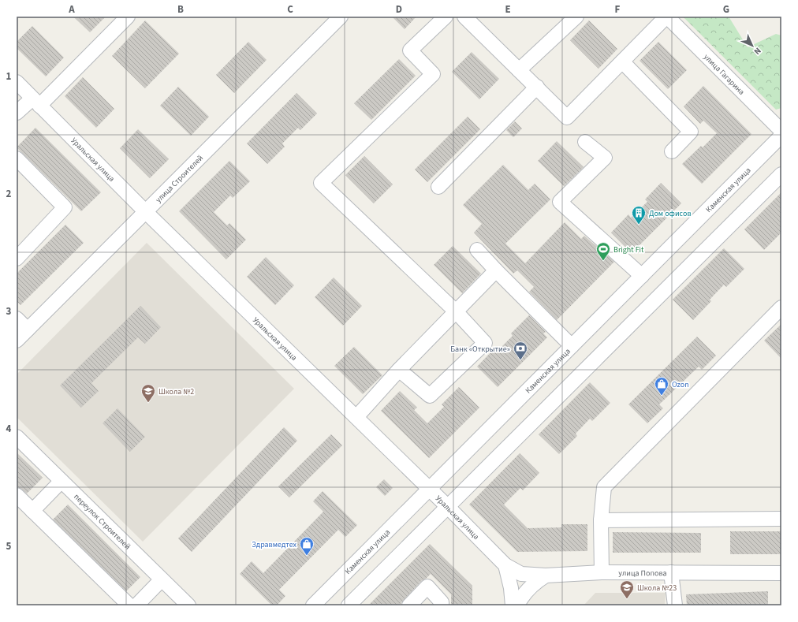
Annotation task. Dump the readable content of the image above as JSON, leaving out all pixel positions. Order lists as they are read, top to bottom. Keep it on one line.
{"streets":{"street":["улица Гагарина","Уральская улица","улица Строителей","Каменская улица","переулок Строителей","улица Попова"]},"crossings":[["Уральская улица","улица Строителей"],["Уральская улица","Каменская улица"],["Уральская улица","улица Попова"]],"places":{"building":["Дом офисов"],"sports":["Bright Fit"],"bank":["Банк «Открытие»"],"shop":["Ozon","Здравмедтех"],"school or university":["Школа №2","Школа №23"]},"north":"bottom right","grid":{"columns":["A","B","C","D","E","F","G"],"rows":["1","2","3","4","5"]}}
